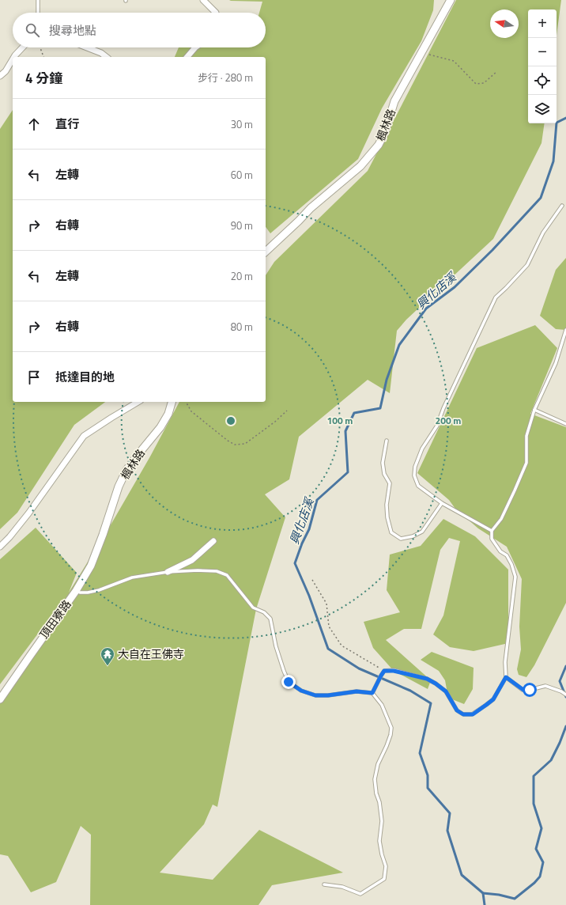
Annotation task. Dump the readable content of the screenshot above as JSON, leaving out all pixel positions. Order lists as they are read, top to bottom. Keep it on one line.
{"streets":{"street":["楓林路","頂田寮路"]},"crossings":[["楓林路","頂田寮路"]],"water":["興化店溪"],"places":{"temple":["大自在王佛寺"]},"north":"left","page":{"map_buttons":["+","−"],"search":"搜尋地點","heading":["4 分鐘","步行 · 280 m"],"list":[["直行","30 m"],["左轉","60 m"],["右轉","90 m"],["左轉","20 m"],["右轉","80 m"],"抵達目的地"]},"rings":["100 m","200 m"]}
